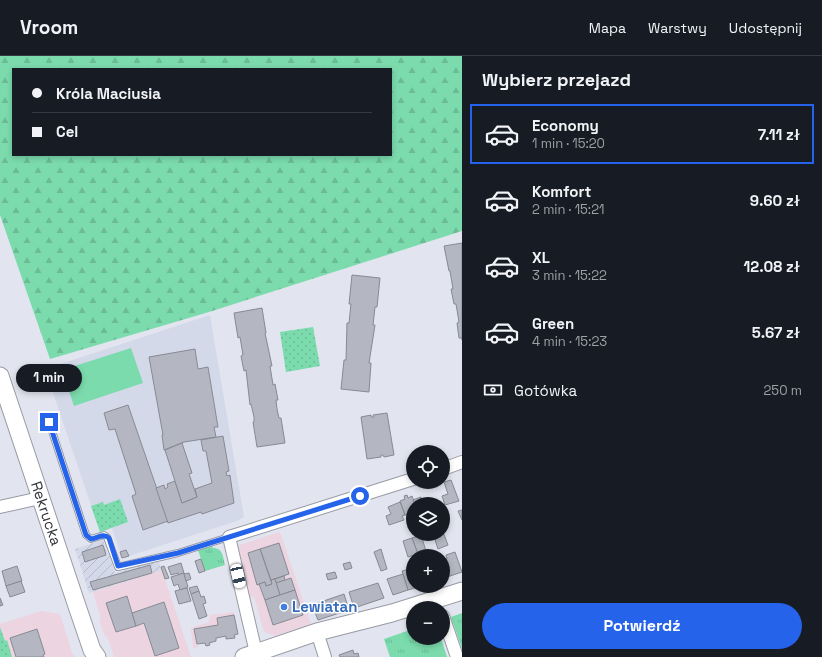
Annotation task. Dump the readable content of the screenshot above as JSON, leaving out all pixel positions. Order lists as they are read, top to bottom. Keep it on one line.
{"streets":{"street":["Rekrucka"]},"places":["Lewiatan"],"page":{"header":"Vroom","nav":["Mapa","Warstwy","Udostępnij"],"heading":"Wybierz przejazd","banner":["Króla Maciusia","Cel"],"list":[{"name":"Economy","note":"1 min · 15:20","value":"7.11 zł"},{"name":"Komfort","note":"2 min · 15:21","value":"9.60 zł"},{"name":"XL","note":"3 min · 15:22","value":"12.08 zł"},{"name":"Green","note":"4 min · 15:23","value":"5.67 zł"}],"bubble":"1 min","pay":["Gotówka","250 m"],"map_buttons":["+","−"],"buttons":"Potwierdź"}}
